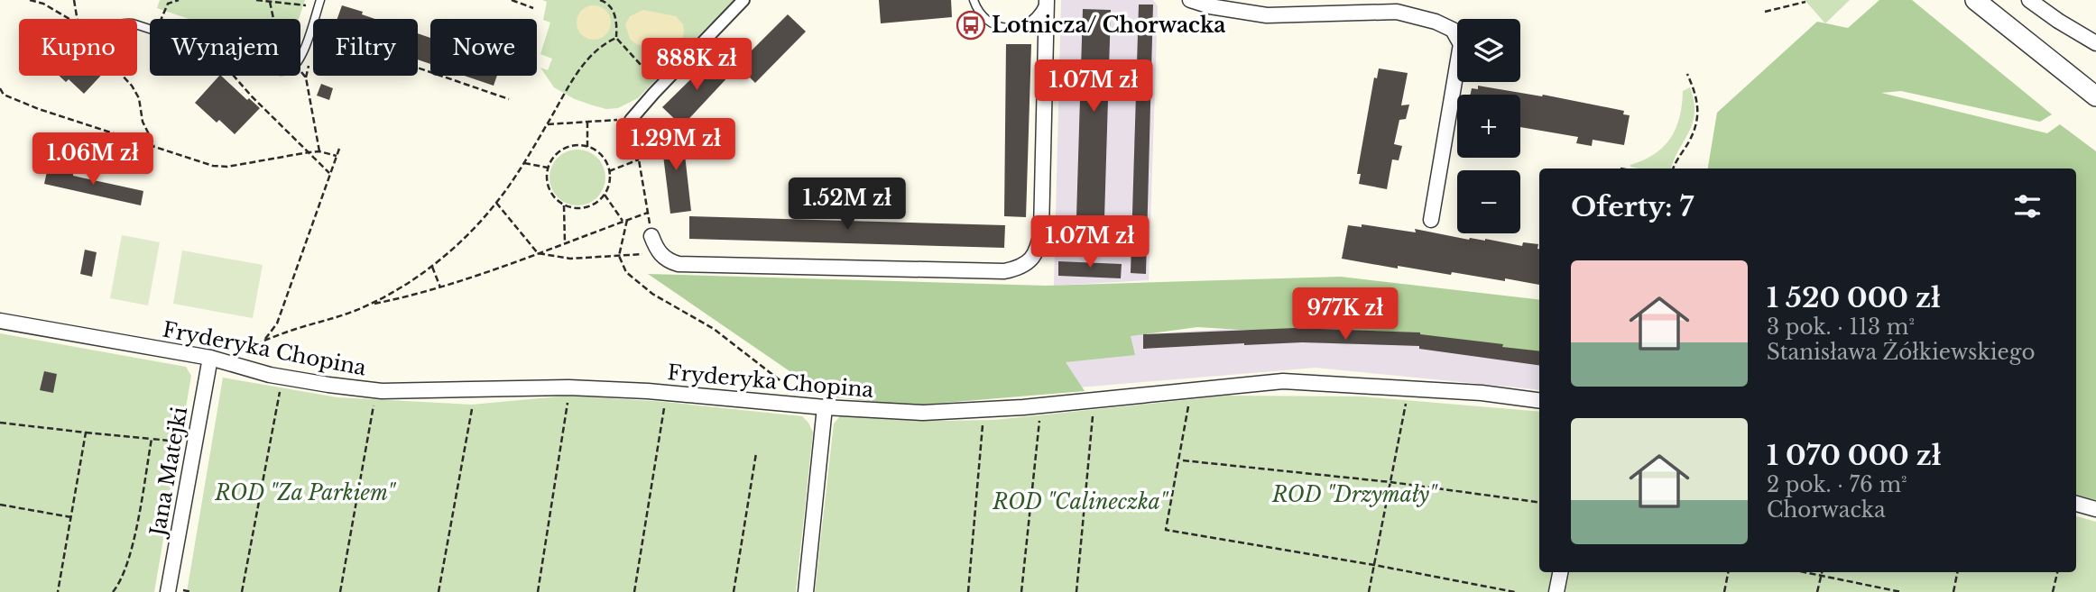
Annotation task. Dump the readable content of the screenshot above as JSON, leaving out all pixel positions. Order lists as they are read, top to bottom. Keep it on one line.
{"streets":{"street":["Fryderyka Chopina","Jana Matejki"]},"crossings":[["Fryderyka Chopina","Jana Matejki"]],"parks":["ROD \"Za Parkiem\"","ROD \"Drzymały\"","ROD \"Calineczka\""],"places":{"bus stop":["Lotnicza/ Chorwacka"]},"page":{"map_buttons":["+","−"],"chip":["Kupno","Wynajem","Filtry","Nowe"],"price":["888K zł","1.07M zł","1.29M zł","1.06M zł","1.52M zł","1.07M zł","977K zł"],"heading":"Oferty: 7","list":[{"name":"1 520 000 zł","note":"3 pok. · 113 m² · Stanisława Żółkiewskiego"},{"name":"1 070 000 zł","note":"2 pok. · 76 m² · Chorwacka"}]}}
